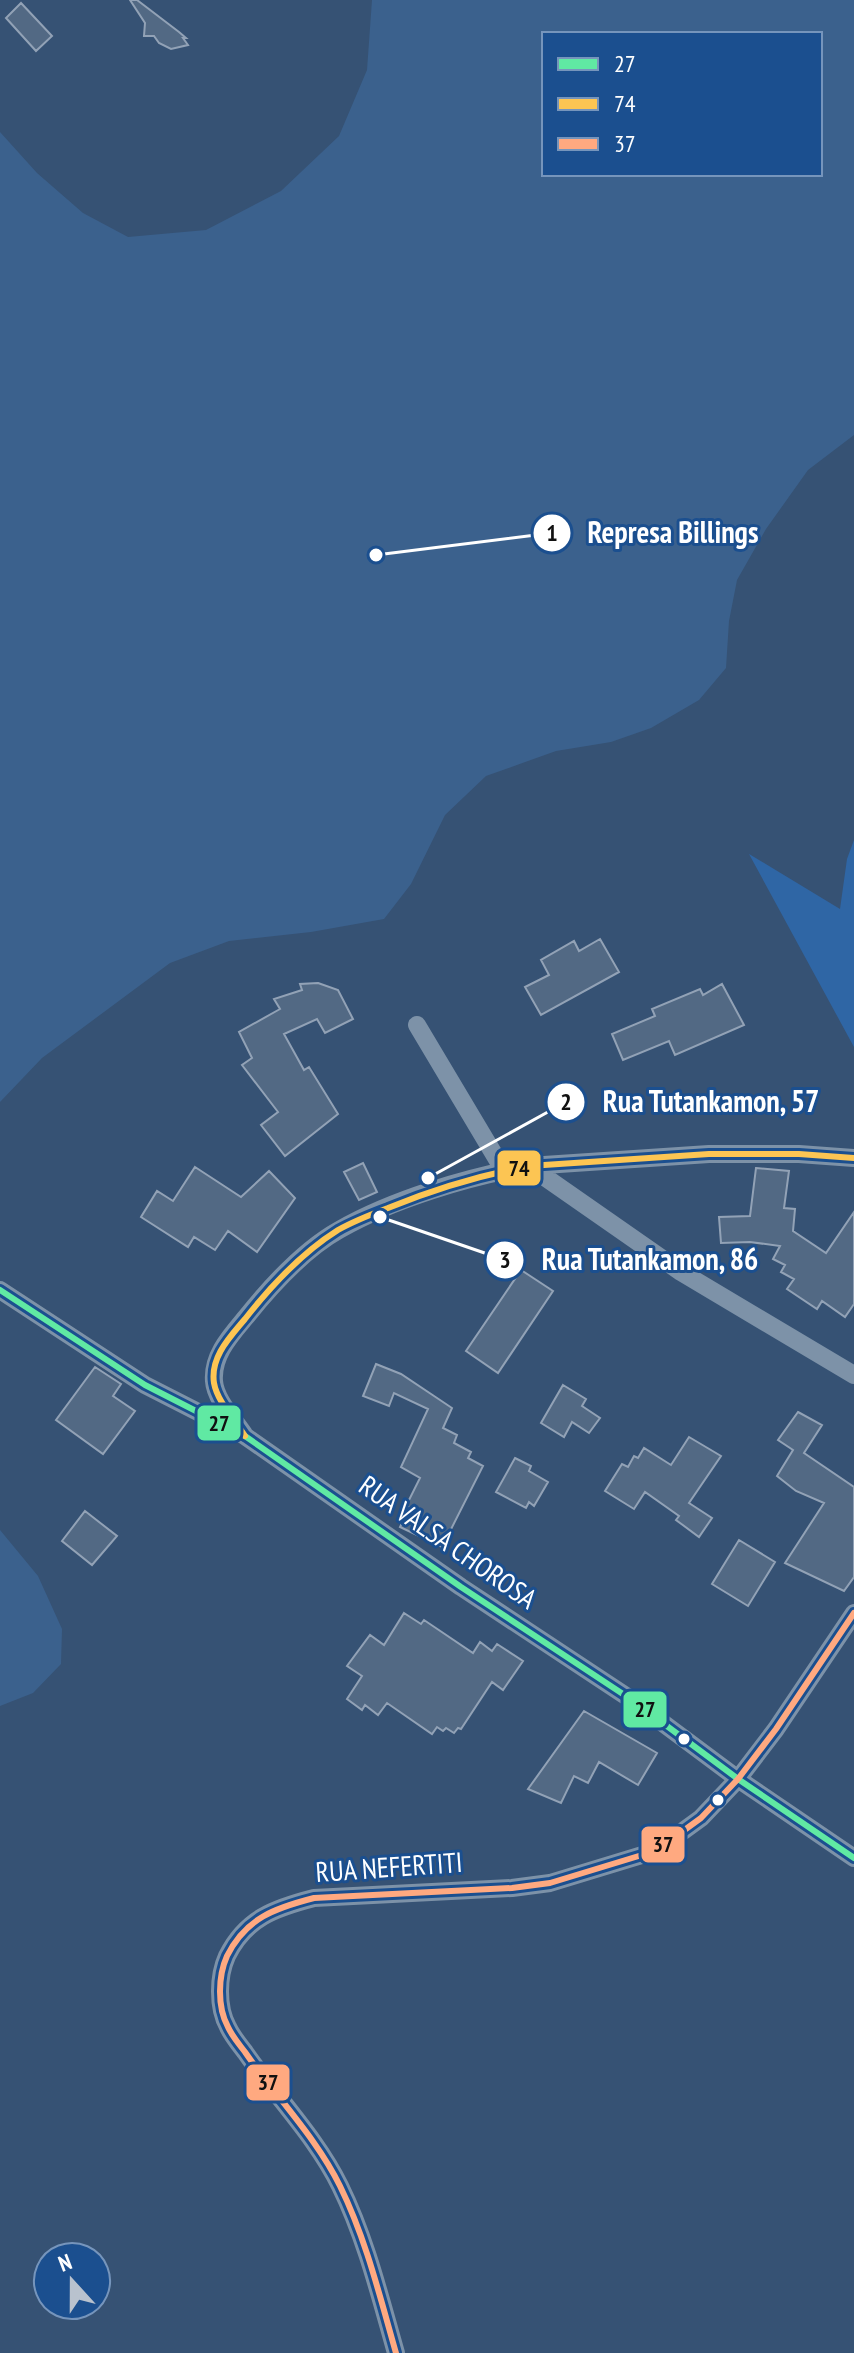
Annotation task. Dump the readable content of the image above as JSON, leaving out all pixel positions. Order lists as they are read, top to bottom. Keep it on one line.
{"streets":{"street":["RUA VALSA CHOROSA","RUA NEFERTITI"]},"crossings":[["RUA VALSA CHOROSA","RUA NEFERTITI"]],"places":["Represa Billings","Rua Tutankamon, 57","Rua Tutankamon, 86"],"lines":["transit line 74","transit line 27","transit line 37"],"legend":["27","74","37"],"north":"top"}
